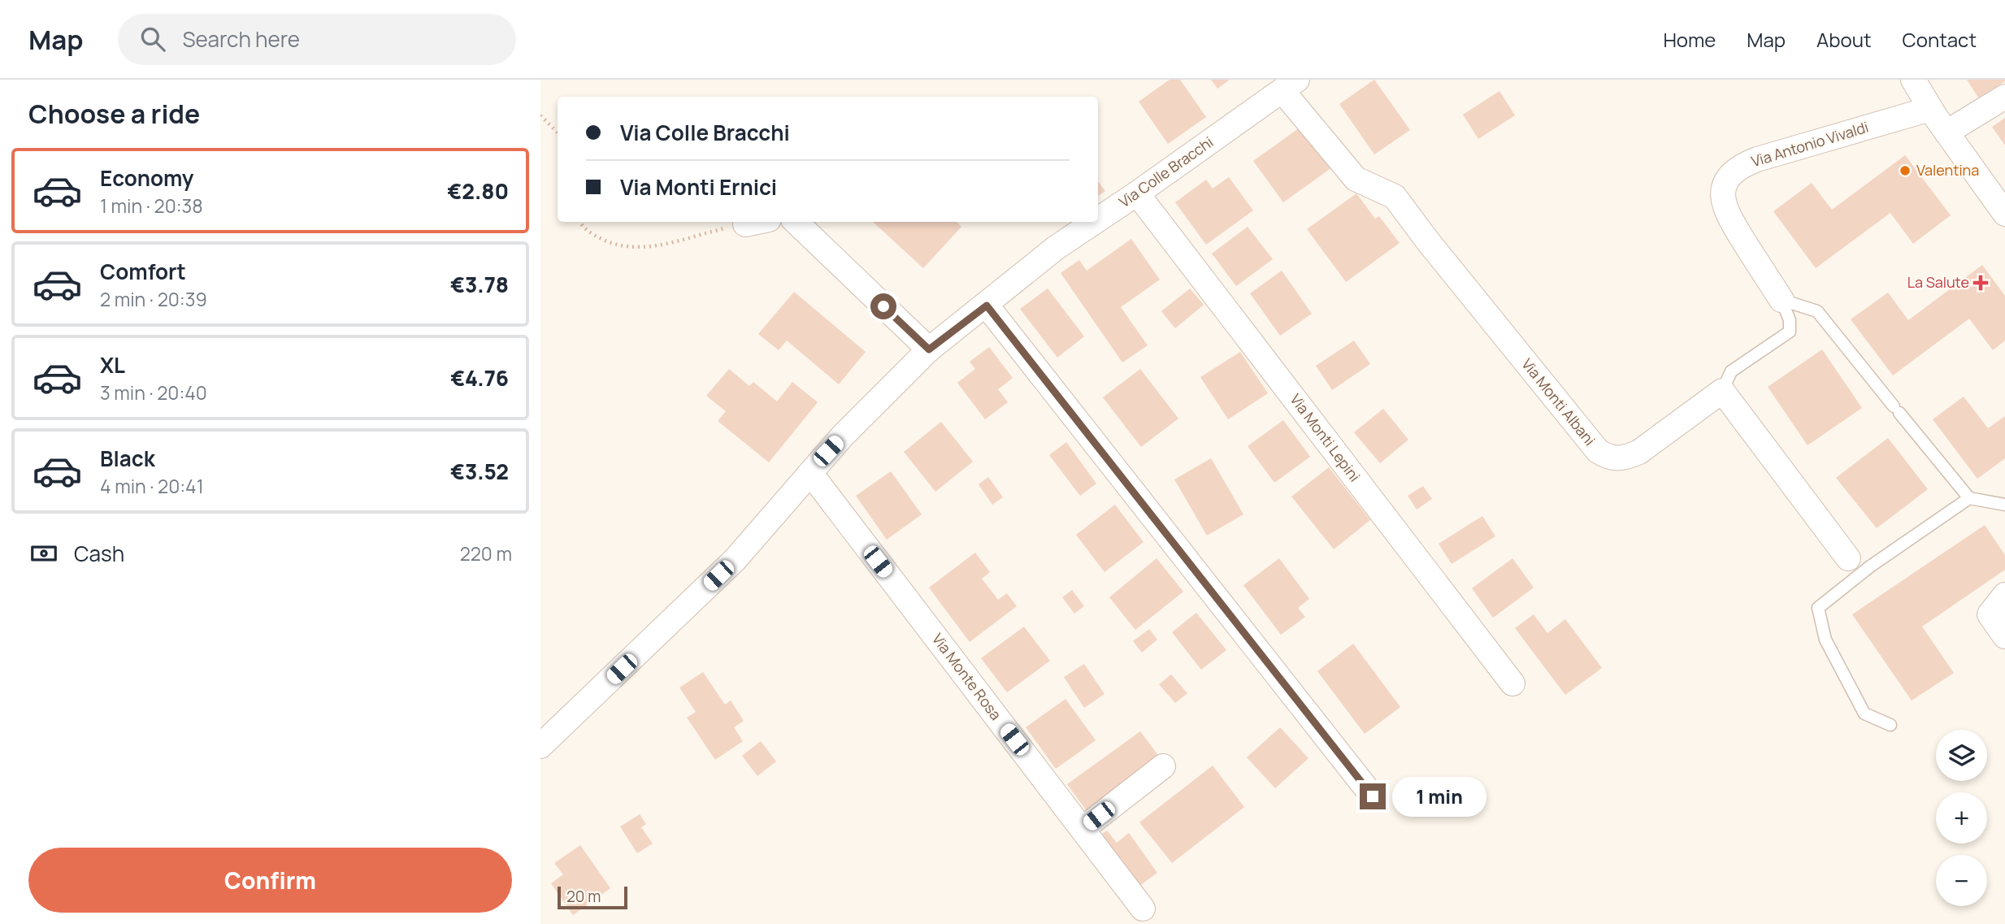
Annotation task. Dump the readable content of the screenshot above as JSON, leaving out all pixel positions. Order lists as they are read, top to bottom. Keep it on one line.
{"streets":{"street":["Via Antonio Vivaldi","Via Colle Bracchi","Via Monti Albani","Via Monti Lepini","Via Monte Rosa"]},"crossings":[["Via Colle Bracchi","Via Monti Albani"],["Via Colle Bracchi","Via Monti Lepini"],["Via Colle Bracchi","Via Monte Rosa"]],"places":{"other":["Valentina"],"health":["La Salute"]},"scale_bar":"20 m","page":{"header":"Map","search":"Search here","nav":["Home","Map","About","Contact"],"heading":"Choose a ride","banner":["Via Colle Bracchi","Via Monti Ernici"],"list":[{"name":"Economy","note":"1 min · 20:38","value":"€2.80"},{"name":"Comfort","note":"2 min · 20:39","value":"€3.78"},{"name":"XL","note":"3 min · 20:40","value":"€4.76"},{"name":"Black","note":"4 min · 20:41","value":"€3.52"}],"pay":["Cash","220 m"],"map_buttons":["+","−"],"bubble":"1 min","buttons":"Confirm","scale":"20 m"}}
